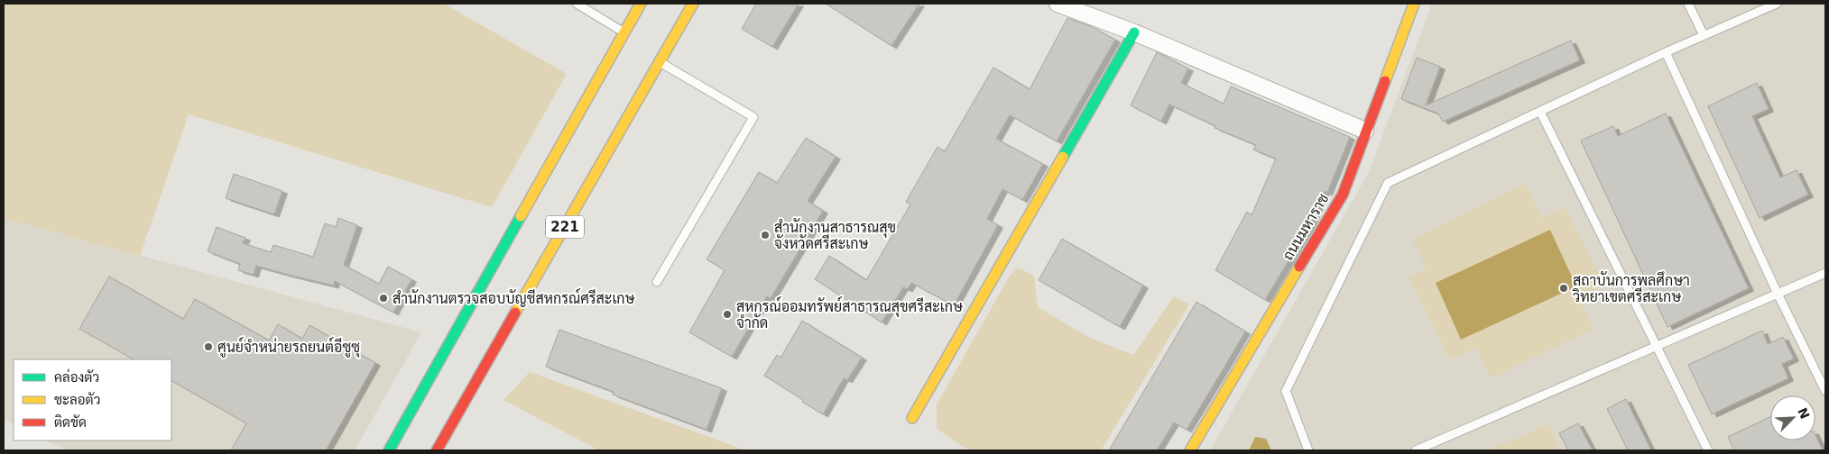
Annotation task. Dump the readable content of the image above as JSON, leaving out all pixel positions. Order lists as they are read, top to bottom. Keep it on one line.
{"streets":{"main road":["221","ถนนมหาราช"]},"places":["สำนักงานสาธารณสุข จังหวัดศรีสะเกษ","สถาบันการพลศึกษา วิทยาเขตศรีสะเกษ","สำนักงานตรวจสอบบัญชีสหกรณ์ศรีสะเกษ","สหกรณ์ออมทรัพย์สาธารณสุขศรีสะเกษ จำกัด","ศูนย์จำหน่ายรถยนต์อีซูซุ"],"legend":["คล่องตัว","ชะลอตัว","ติดขัด"],"north":"top right"}
